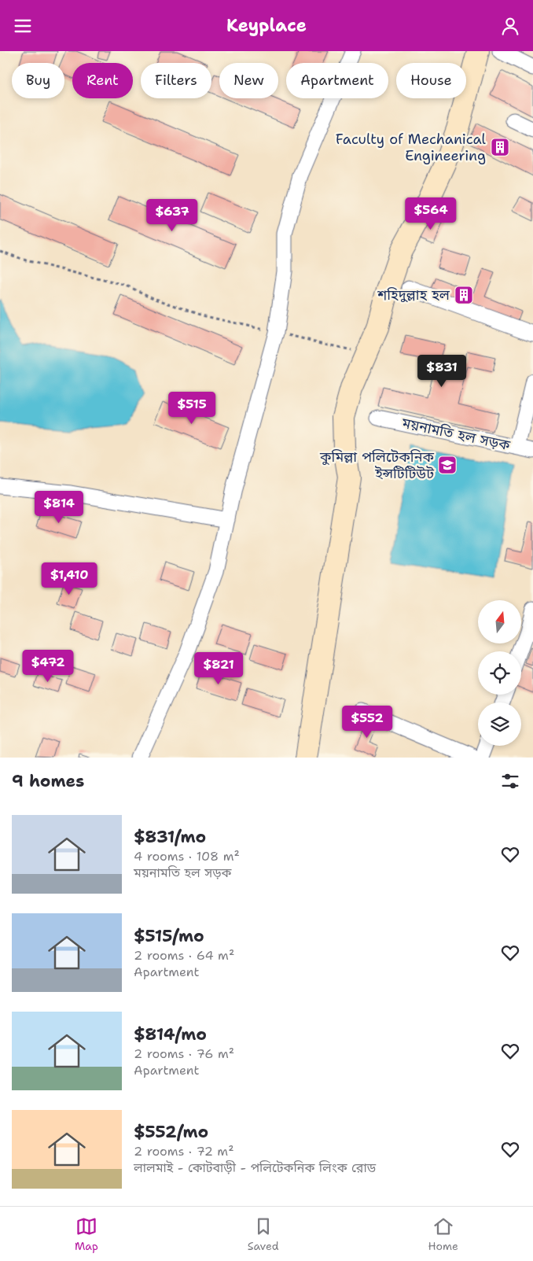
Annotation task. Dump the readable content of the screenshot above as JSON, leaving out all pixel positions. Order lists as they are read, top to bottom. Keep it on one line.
{"streets":{"street":["ময়নামতি হল সড়ক"]},"places":{"building":["Faculty of Mechanical Engineering","শহিদুল্লাহ হল"],"school or university":["কুমিল্লা পলিটেকনিক ইন্সটিটিউট"]},"north":"top","page":{"header":"Keyplace","chip":["Buy","Rent","Filters","New","Apartment","House"],"price":["$564","$637","$831","$515","$814","$1,410","$472","$821","$552"],"heading":"9 homes","list":[{"name":"$831/mo","note":"4 rooms · 108 m² · ময়নামতি হল সড়ক"},{"name":"$515/mo","note":"2 rooms · 64 m² · Apartment"},{"name":"$814/mo","note":"2 rooms · 76 m² · Apartment"},{"name":"$552/mo","note":"2 rooms · 72 m² · লালমাই - কোটবাড়ী - পলিটেকনিক লিংক রোড"}],"tabs":["Map","Saved","Home"]}}
